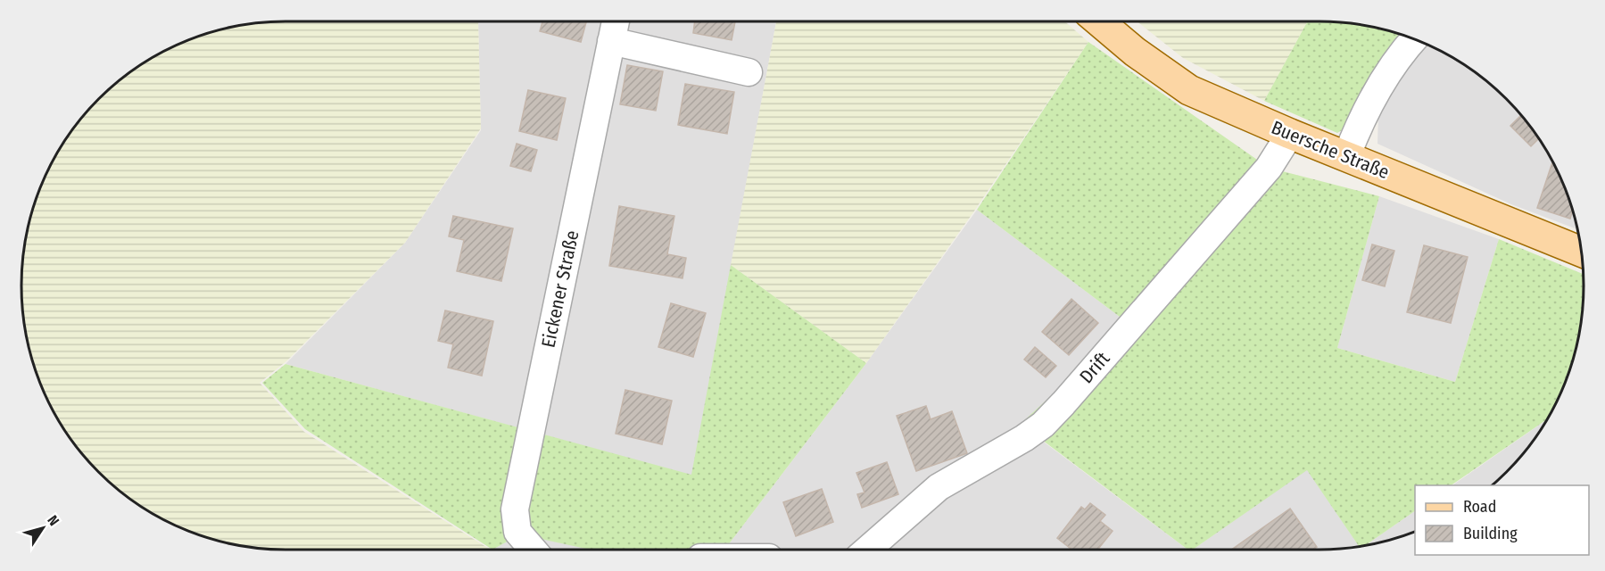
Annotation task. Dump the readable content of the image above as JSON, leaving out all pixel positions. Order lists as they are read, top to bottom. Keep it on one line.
{"streets":{"main road":["Buersche Straße"],"street":["Eickener Straße","Drift"]},"crossings":[["Buersche Straße","Drift"]],"legend":["Road","Building"],"north":"top right"}
